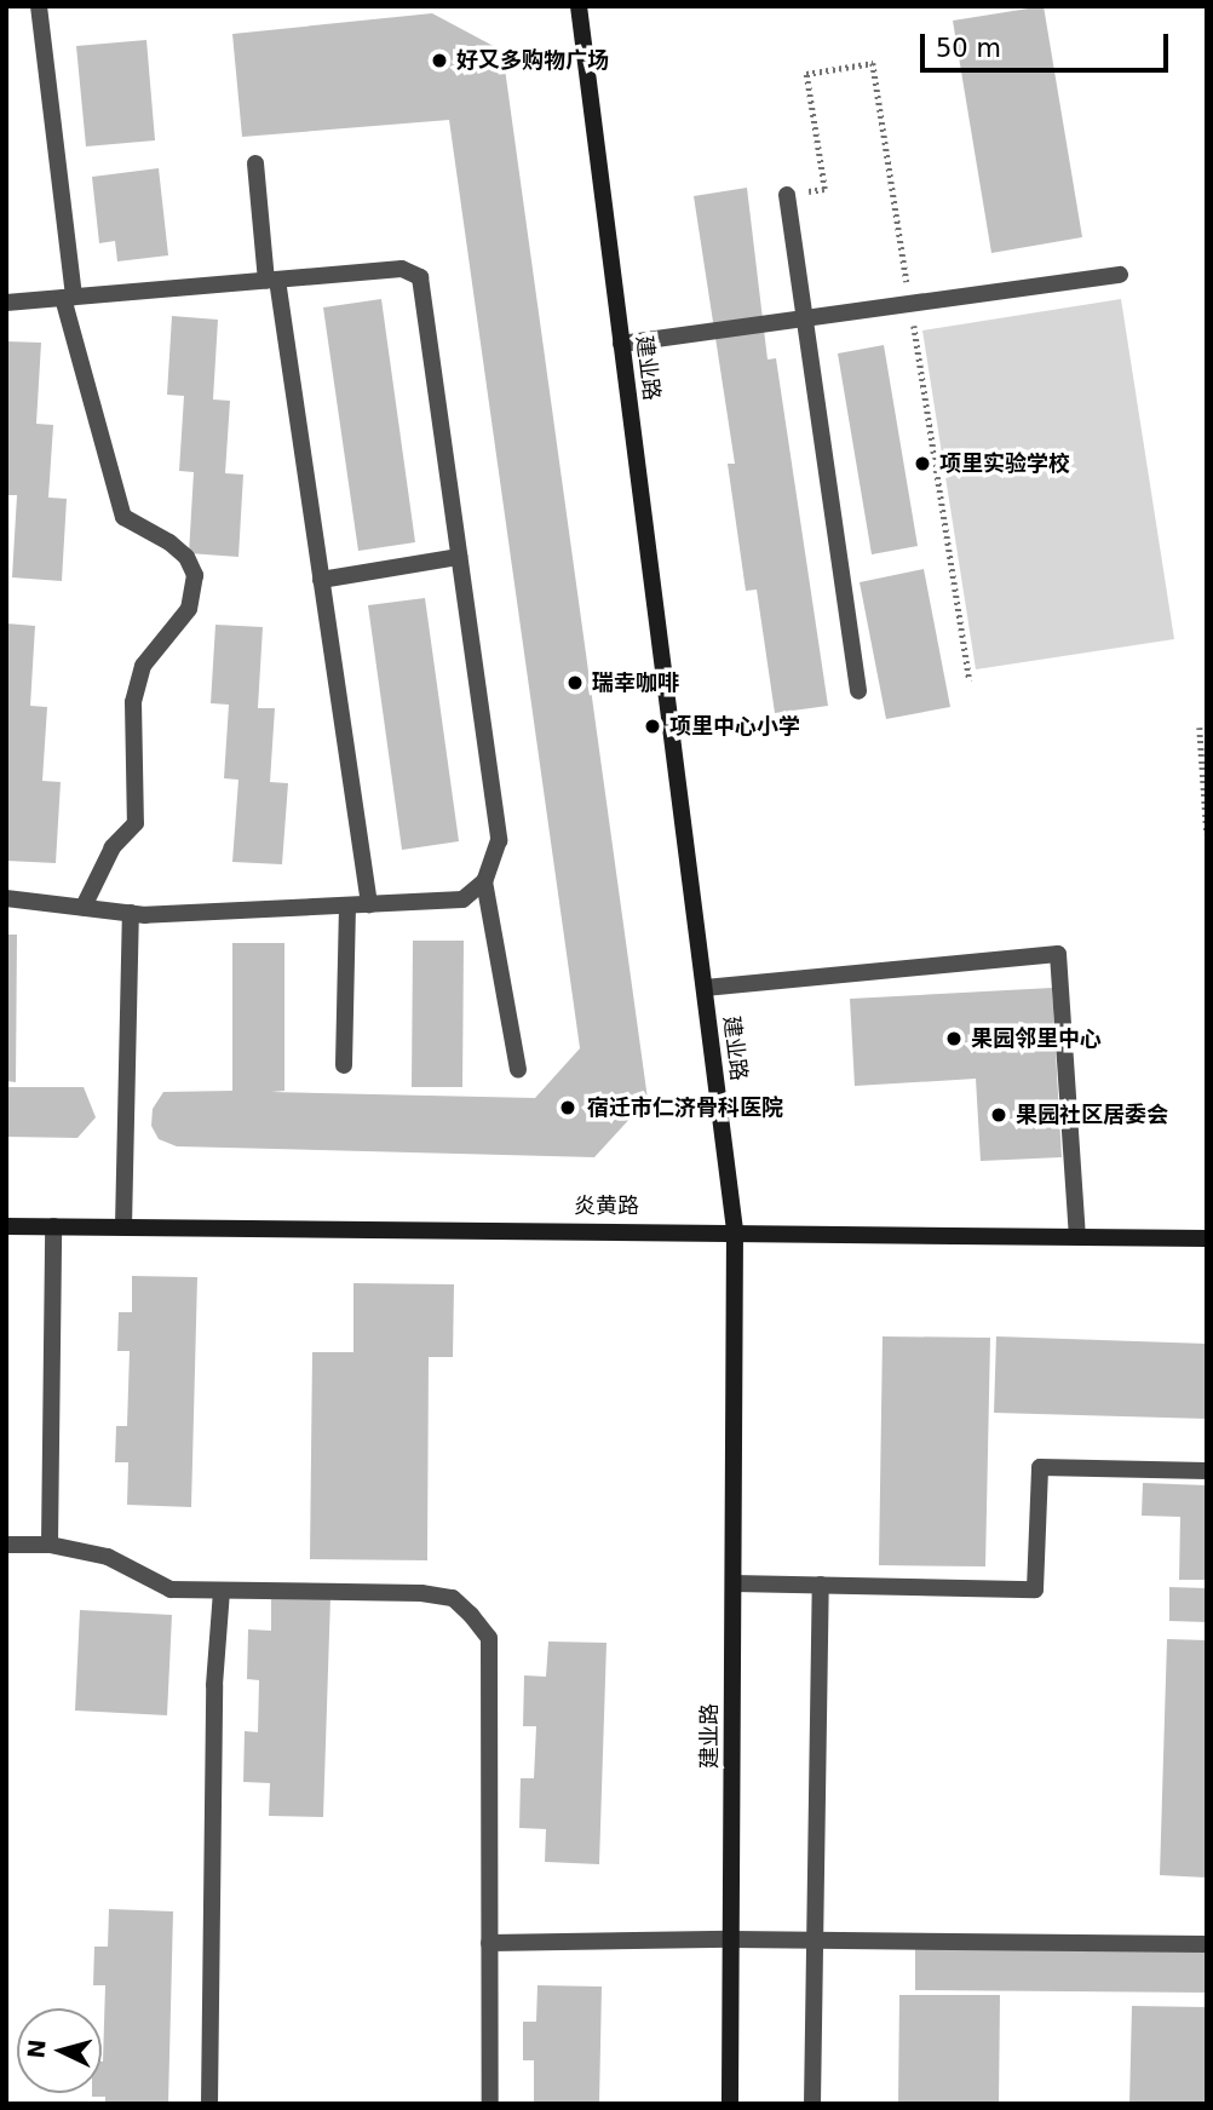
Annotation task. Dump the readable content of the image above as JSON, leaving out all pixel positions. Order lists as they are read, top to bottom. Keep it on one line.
{"streets":{"street":["建业路","炎黄路"]},"crossings":[["建业路","炎黄路"]],"places":["好又多购物广场","项里实验学校","瑞幸咖啡","项里中心小学","果园邻里中心","宿迁市仁济骨科医院","果园社区居委会"],"scale_bar":"50 m","north":"left"}
